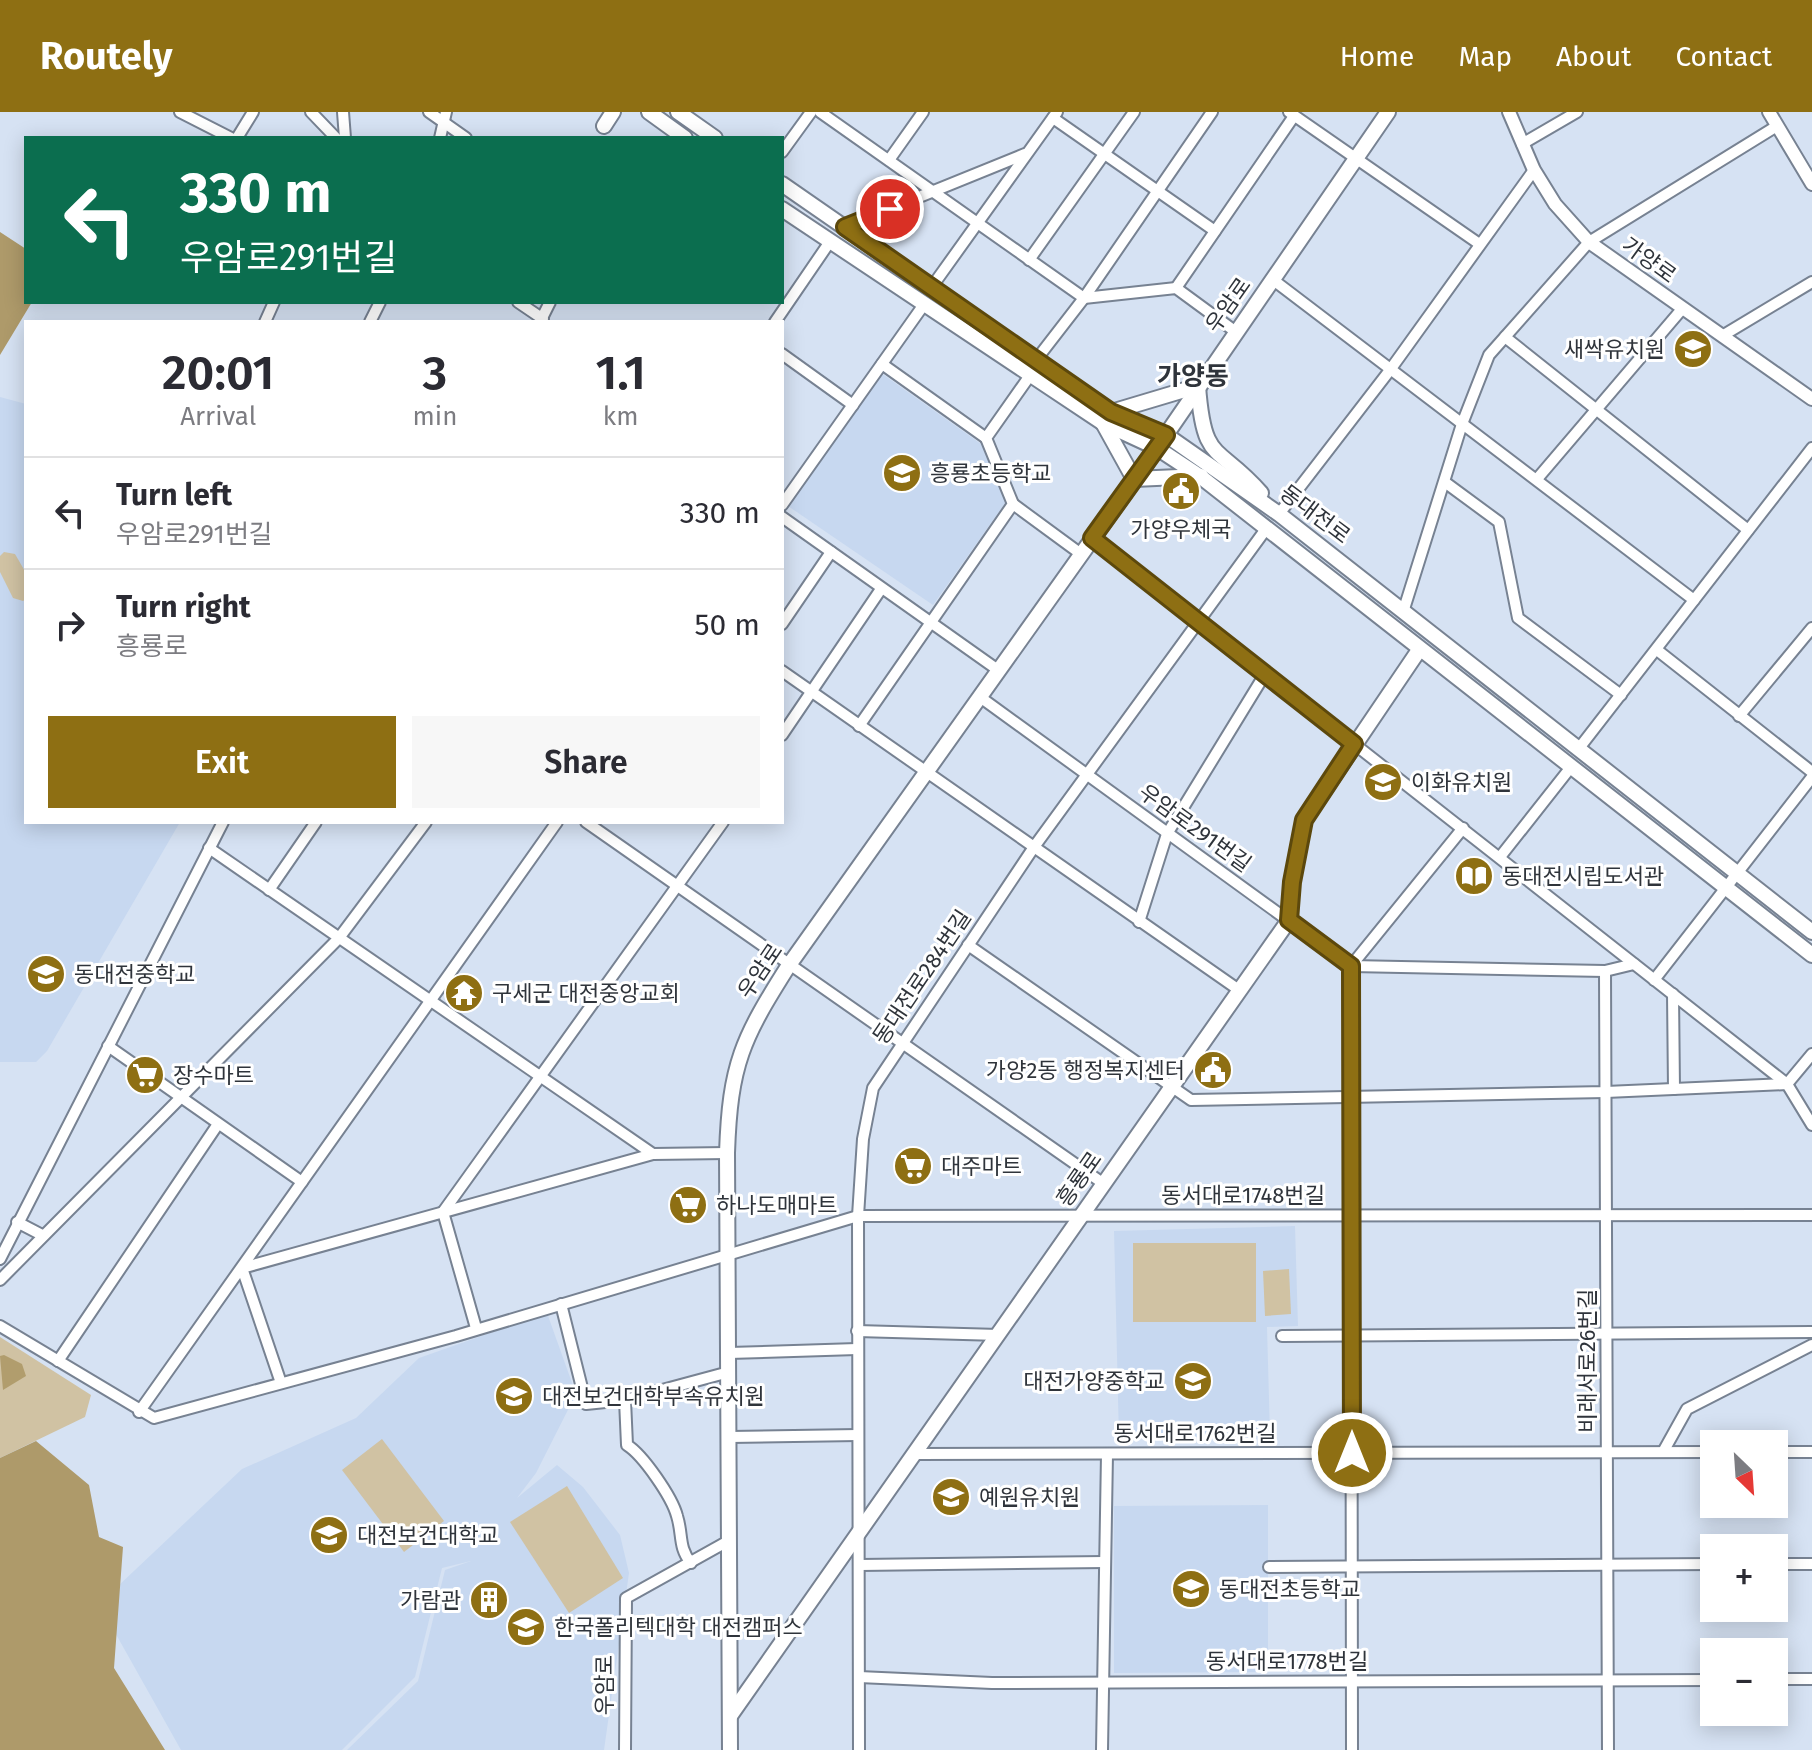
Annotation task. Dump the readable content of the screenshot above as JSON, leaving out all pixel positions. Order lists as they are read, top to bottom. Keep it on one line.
{"streets":{"main road":["우암로","동대전로","흥룡로"],"street":["가양로","우암로291번길","동대전로284번길","동서대로1748번길","비래서로26번길","동서대로1762번길","동서대로1778번길"]},"crossings":[["우암로","동대전로"],["우암로","우암로291번길"],["우암로","흥룡로"],["우암로","동서대로1748번길"],["동대전로","동대전로284번길"],["우암로291번길","동대전로284번길"],["우암로291번길","흥룡로"],["동대전로284번길","흥룡로"],["동대전로284번길","동서대로1748번길"],["동대전로284번길","동서대로1778번길"],["흥룡로","동서대로1748번길"],["흥룡로","동서대로1762번길"],["동서대로1748번길","비래서로26번길"],["비래서로26번길","동서대로1762번길"],["비래서로26번길","동서대로1778번길"]],"districts":["가양동"],"places":{"school or university":["새싹유치원","흥룡초등학교","이화유치원","동대전중학교","대전가양중학교","대전보건대학부속유치원","예원유치원","대전보건대학교","동대전초등학교","한국폴리텍대학 대전캠퍼스"],"public building":["가양우체국","가양2동 행정복지센터"],"library":["동대전시립도서관"],"temple":["구세군 대전중앙교회"],"supermarket":["장수마트","대주마트","하나도매마트"],"building":["가람관"]},"north":"bottom right","page":{"header":"Routely","nav":["Home","Map","About","Contact"],"turn":["330 m","우암로291번길"],"eta":["20:01","Arrival","3","min","1.1","km"],"list":[{"name":"Turn left","note":"우암로291번길","value":"330 m"},{"name":"Turn right","note":"흥룡로","value":"50 m"}],"buttons":["Exit","Share"],"map_buttons":["+","−"]}}
